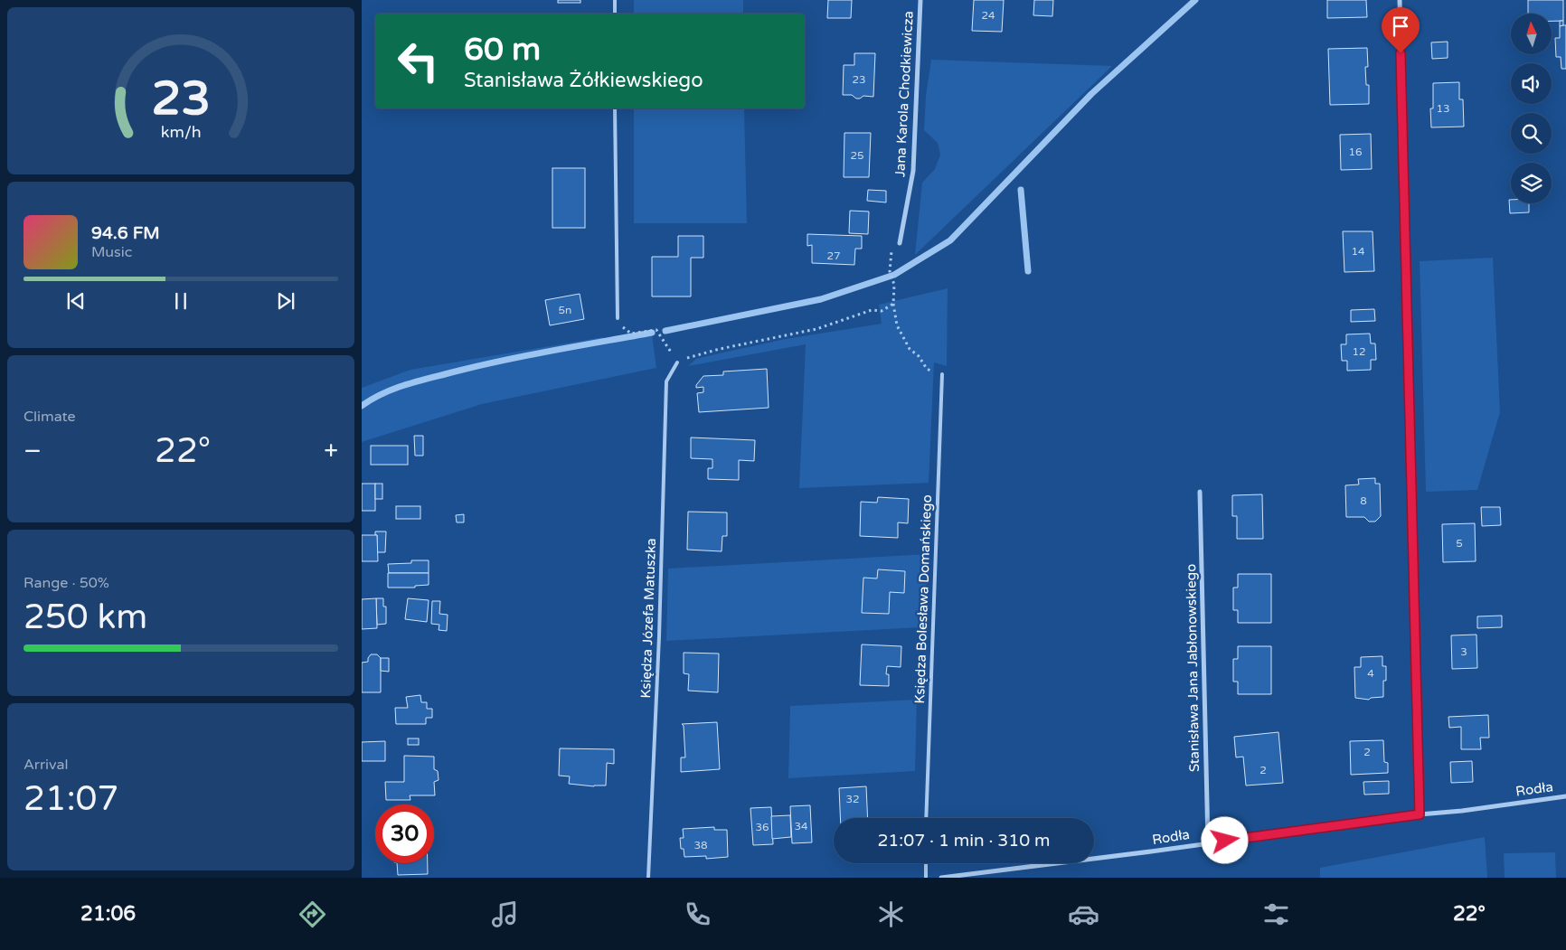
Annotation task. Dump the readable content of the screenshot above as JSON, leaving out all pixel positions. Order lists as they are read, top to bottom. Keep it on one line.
{"streets":{"street":["Jana Karola Chodkiewicza","Stanisława Jana Jabłonowskiego","Rodła"],"lane":["Księdza Bolesława Domańskiego","Księdza Józefa Matuszka"]},"crossings":[["Stanisława Jana Jabłonowskiego","Rodła"]],"house_numbers":["24","23","13","16","25","14","27","5n","12","8","5","3","4","2","2","32","34","36","38"],"north":"top","page":{"turn":["60 m","Stanisława Żółkiewskiego"],"song":["94.6 FM","Music"],"tile":["Climate",["Range · 50%","250 km"],["Arrival","21:07"]],"heat":["−","22°","+"],"limit":"30","trip":"21:07 · 1 min · 310 m","tabs":["21:06","22°"],"gauge":["23","km/h"]}}
